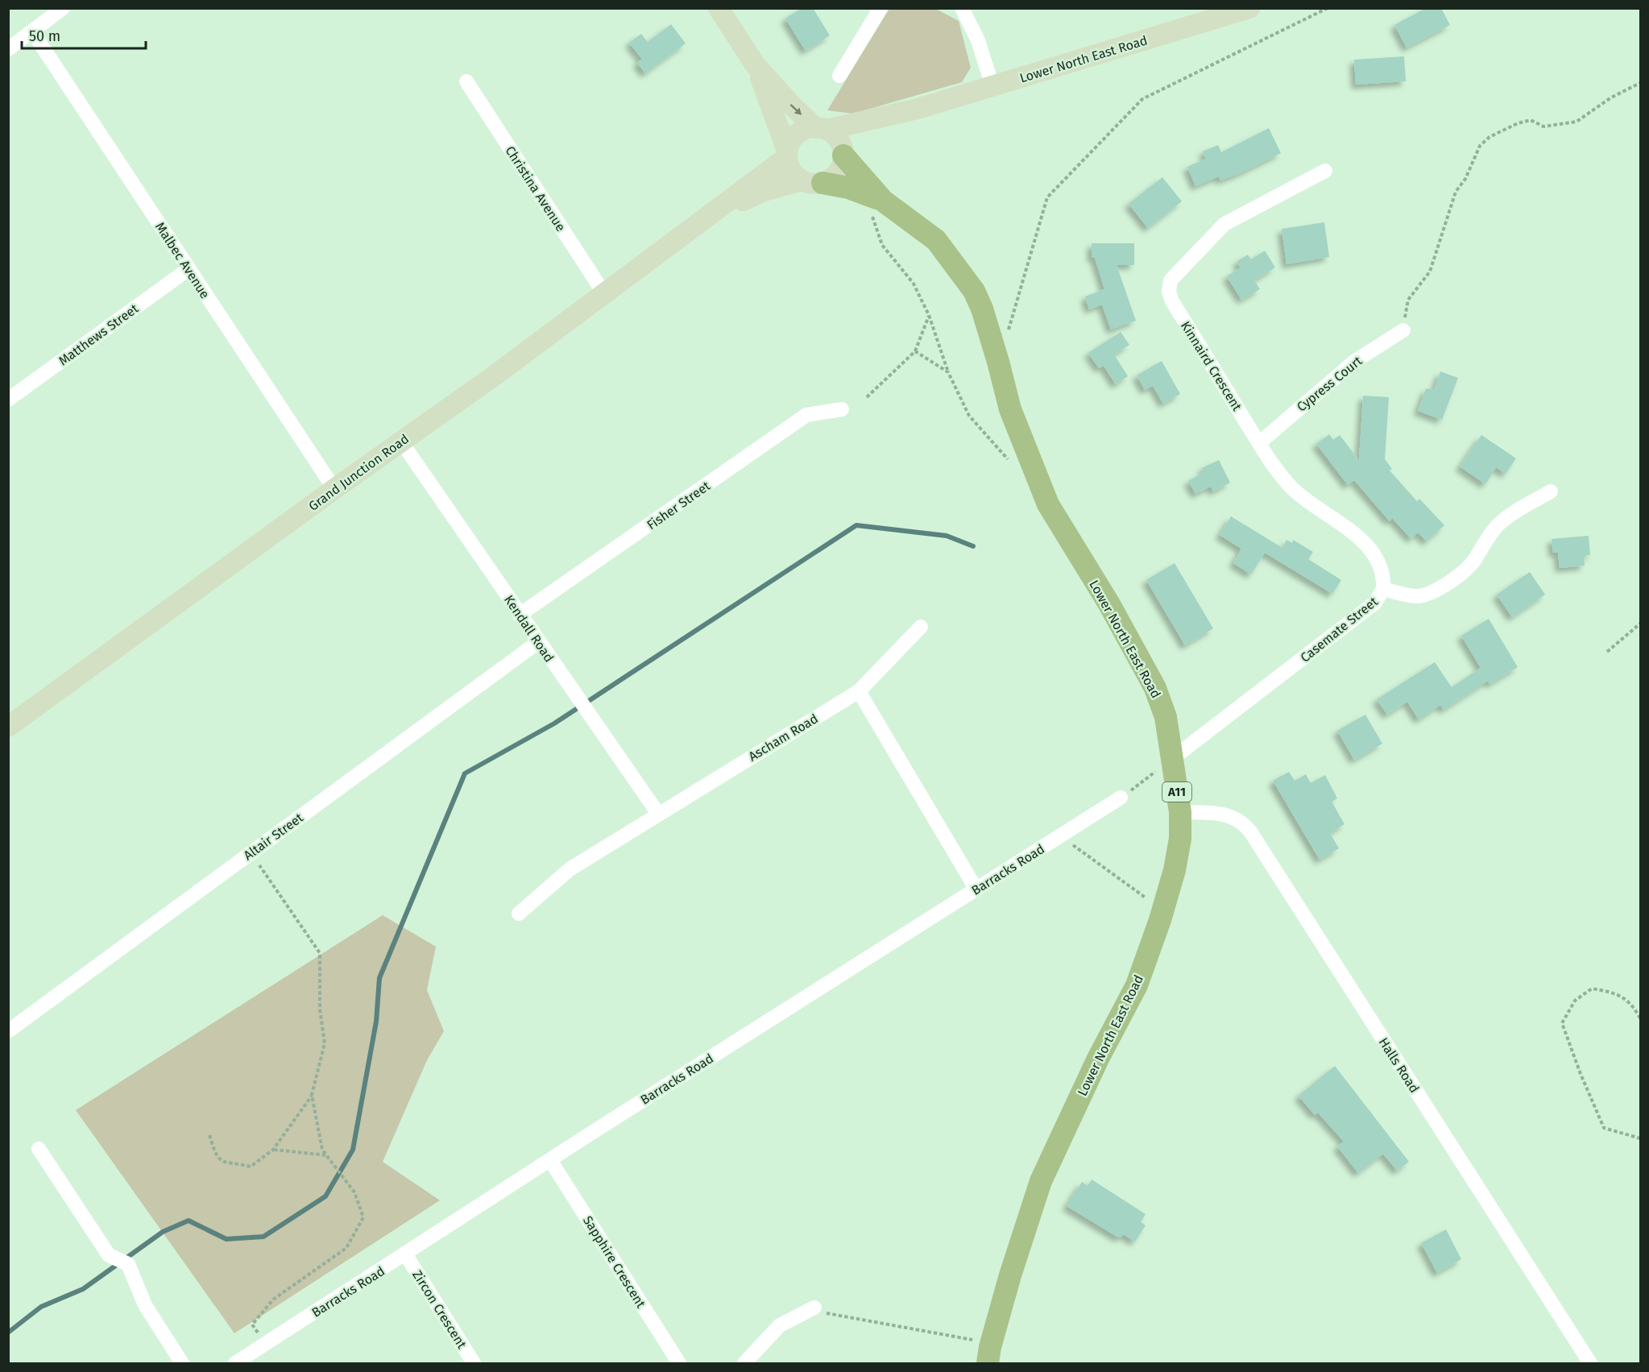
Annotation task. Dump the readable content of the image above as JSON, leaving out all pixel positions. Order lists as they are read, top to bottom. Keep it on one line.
{"streets":{"main road":["Lower North East Road","Grand Junction Road","A11"],"street":["Christina Avenue","Malbec Avenue","Matthews Street","Kinnaird Crescent","Cypress Court","Fisher Street","Kendall Road","Casemate Street","Ascham Road","Altair Street","Barracks Road","Halls Road","Sapphire Crescent","Zircon Crescent"]},"crossings":[["Lower North East Road","Grand Junction Road"],["Lower North East Road","Casemate Street"],["Lower North East Road","A11"],["Lower North East Road","Halls Road"],["Christina Avenue","Grand Junction Road"],["Malbec Avenue","Matthews Street"],["Malbec Avenue","Grand Junction Road"],["Kinnaird Crescent","Cypress Court"],["Kinnaird Crescent","Casemate Street"],["Grand Junction Road","Kendall Road"],["Grand Junction Road","A11"],["Fisher Street","Kendall Road"],["Kendall Road","Ascham Road"],["Kendall Road","Altair Street"],["Barracks Road","Sapphire Crescent"],["Barracks Road","Zircon Crescent"]],"scale_bar":"50 m"}
